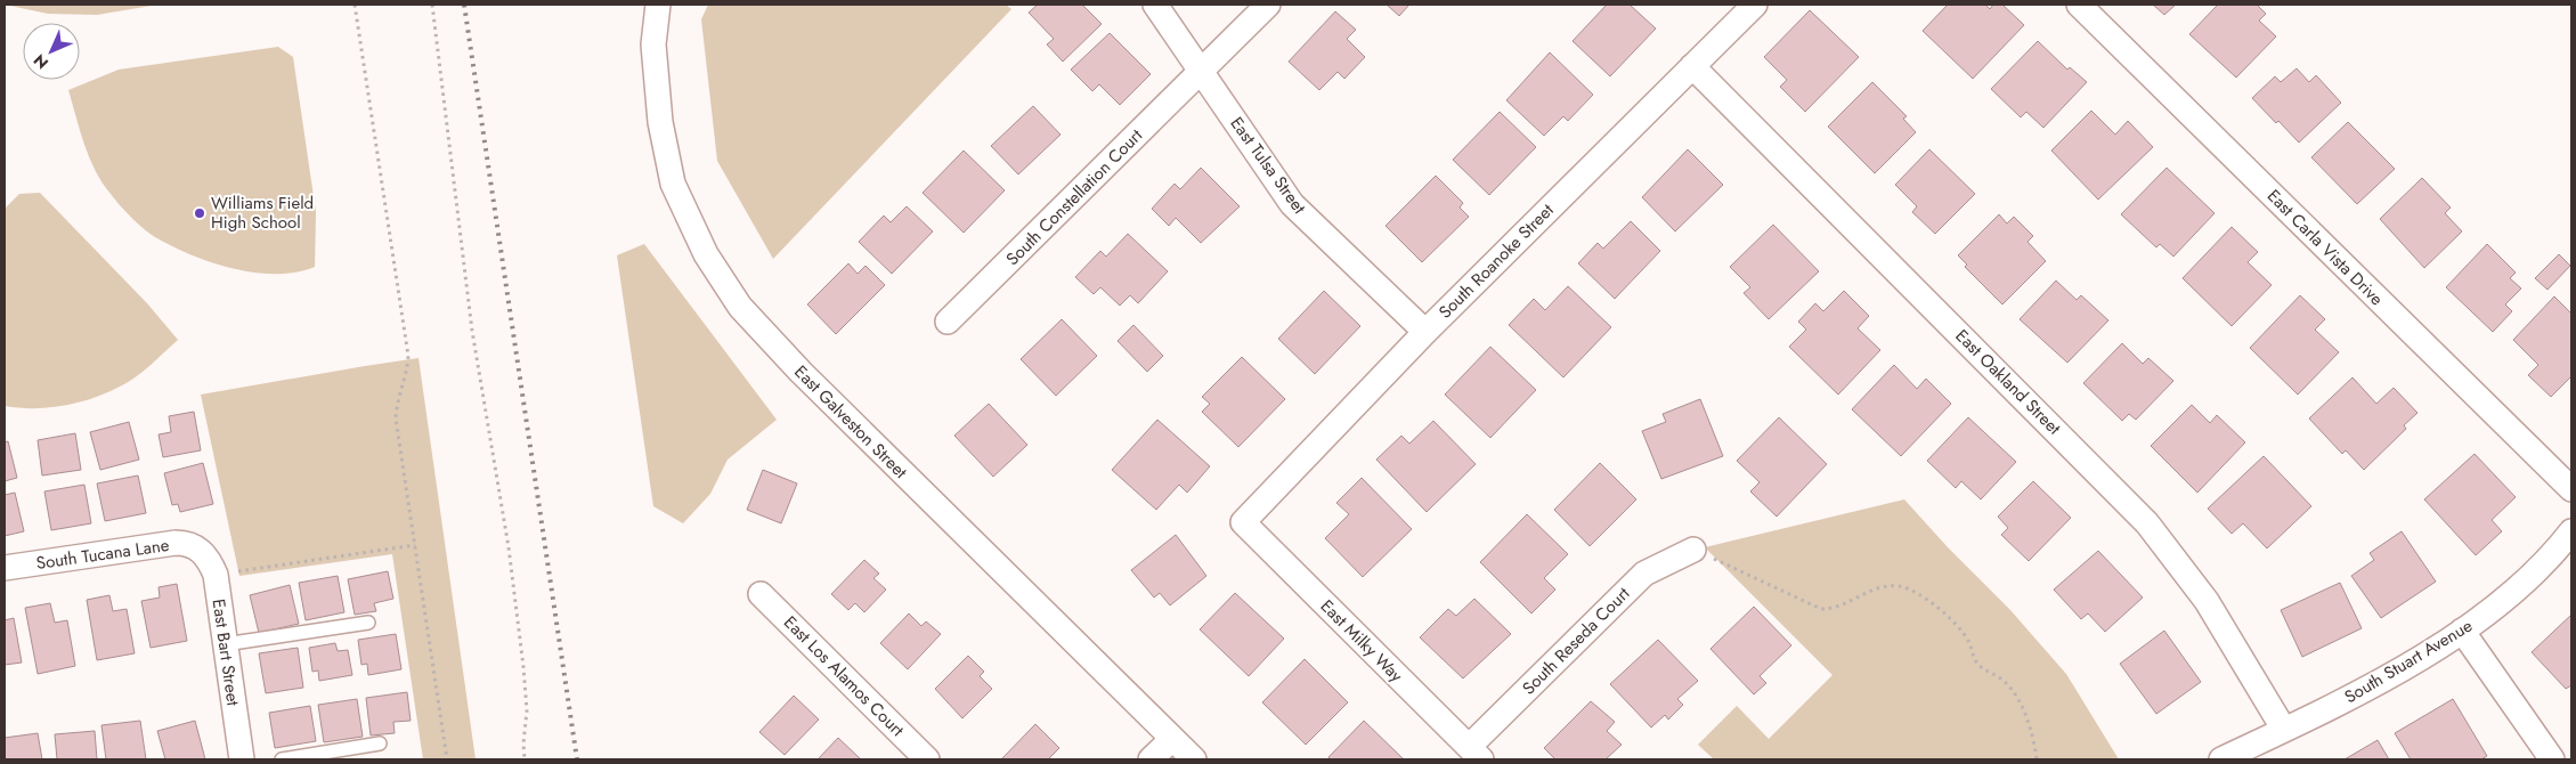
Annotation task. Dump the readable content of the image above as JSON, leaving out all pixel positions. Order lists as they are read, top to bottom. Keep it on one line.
{"streets":{"street":["East Tulsa Street","South Constellation Court","East Carla Vista Drive","South Roanoke Street","East Oakland Street","East Galveston Street","South Tucana Lane","East Milky Way","South Reseda Court","East Bart Street","South Stuart Avenue","East Los Alamos Court"]},"crossings":[["East Tulsa Street","South Constellation Court"],["East Tulsa Street","South Roanoke Street"],["South Roanoke Street","East Oakland Street"],["South Roanoke Street","East Milky Way"],["East Oakland Street","South Stuart Avenue"],["South Tucana Lane","East Bart Street"],["East Milky Way","South Reseda Court"]],"places":["Williams Field High School"],"north":"bottom left"}
